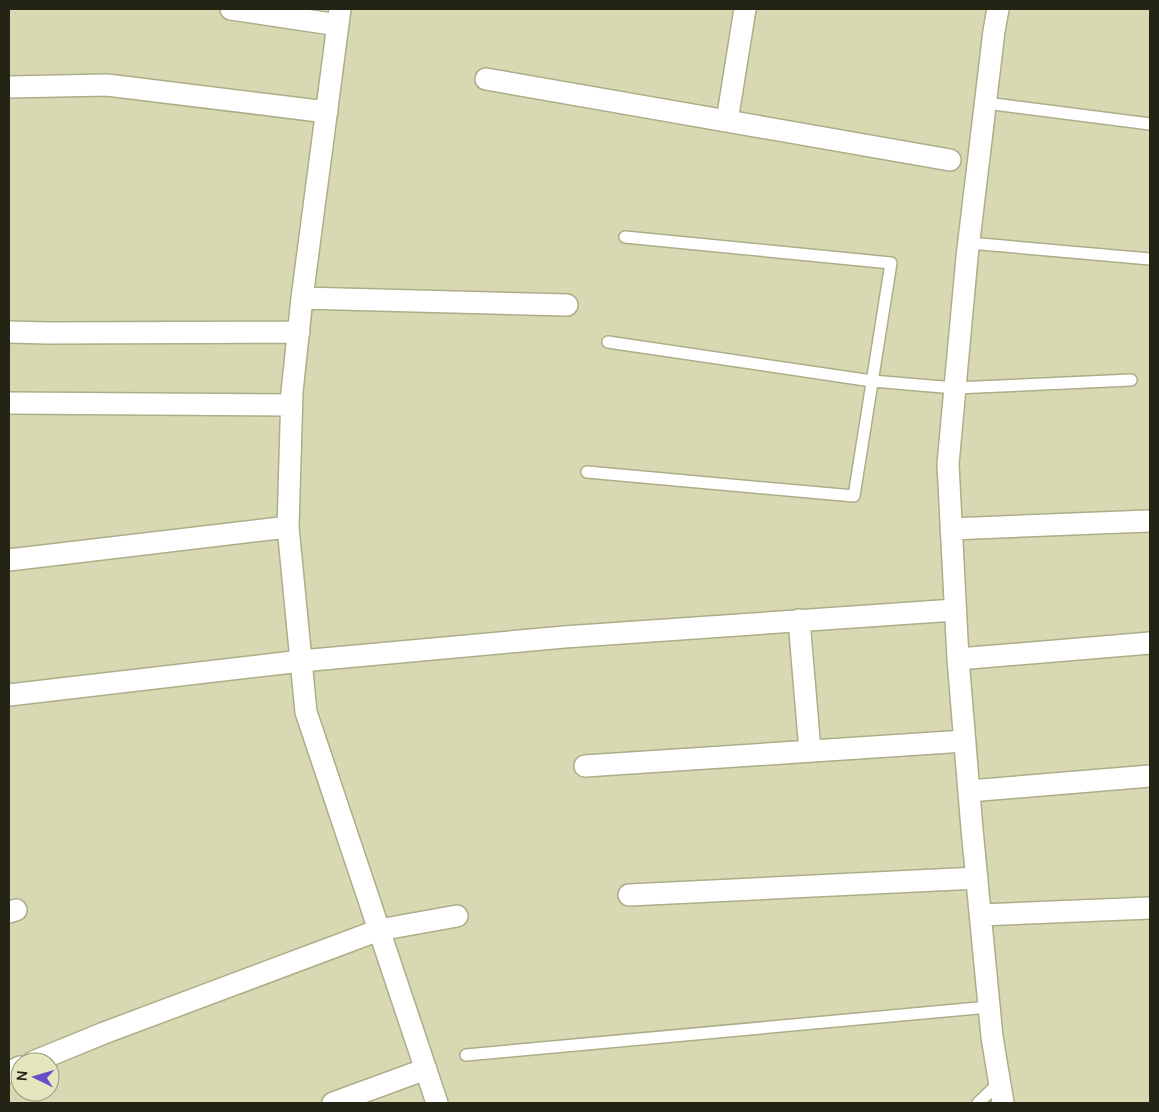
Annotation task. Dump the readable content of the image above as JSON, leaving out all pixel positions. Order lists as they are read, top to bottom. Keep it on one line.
{"north":"left"}
